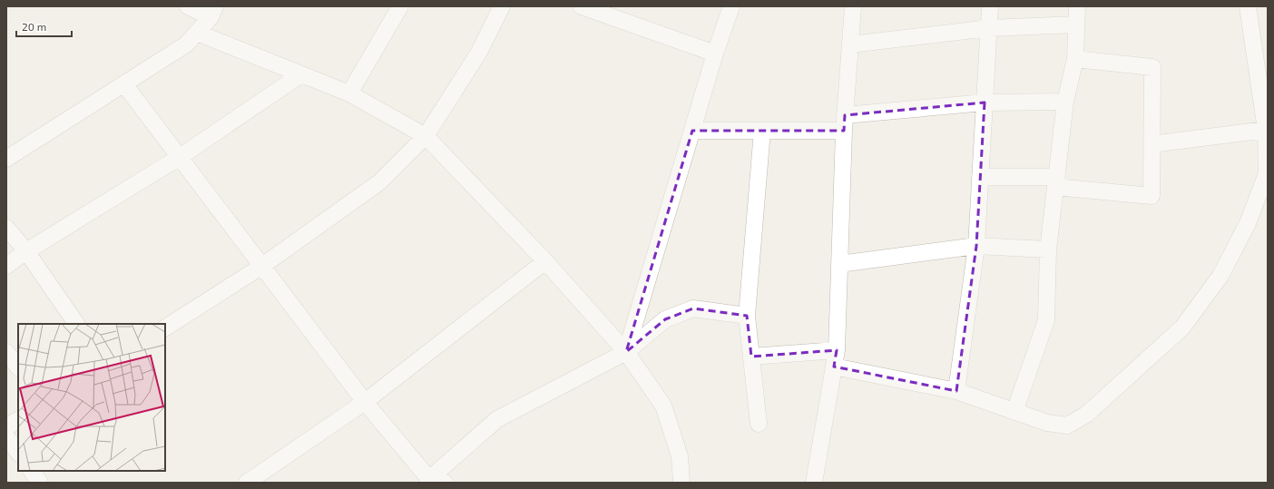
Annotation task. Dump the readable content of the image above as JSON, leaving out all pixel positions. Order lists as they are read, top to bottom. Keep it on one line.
{"scale_bar":"20 m"}
